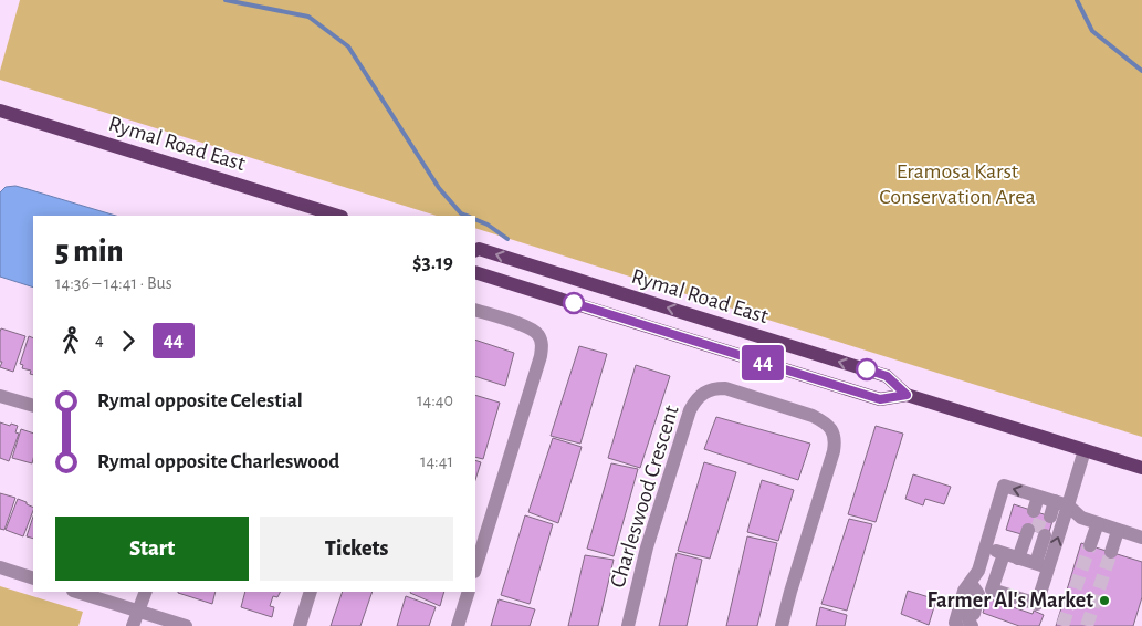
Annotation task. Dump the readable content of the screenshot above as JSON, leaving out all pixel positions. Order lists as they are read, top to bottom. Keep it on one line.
{"streets":{"main road":["Rymal Road East"],"street":["Charleswood Crescent"]},"parks":["Eramosa Karst Conservation Area"],"places":["Farmer Al's Market"],"lines":["bus line 44"],"page":{"on_map":"44","heading":["5 min","14:36 – 14:41 · Bus","$3.19"],"legs":["4","44"],"list":[{"name":"Rymal opposite Celestial","value":"14:40"},{"name":"Rymal opposite Charleswood","value":"14:41"}],"buttons":["Start","Tickets"]}}
